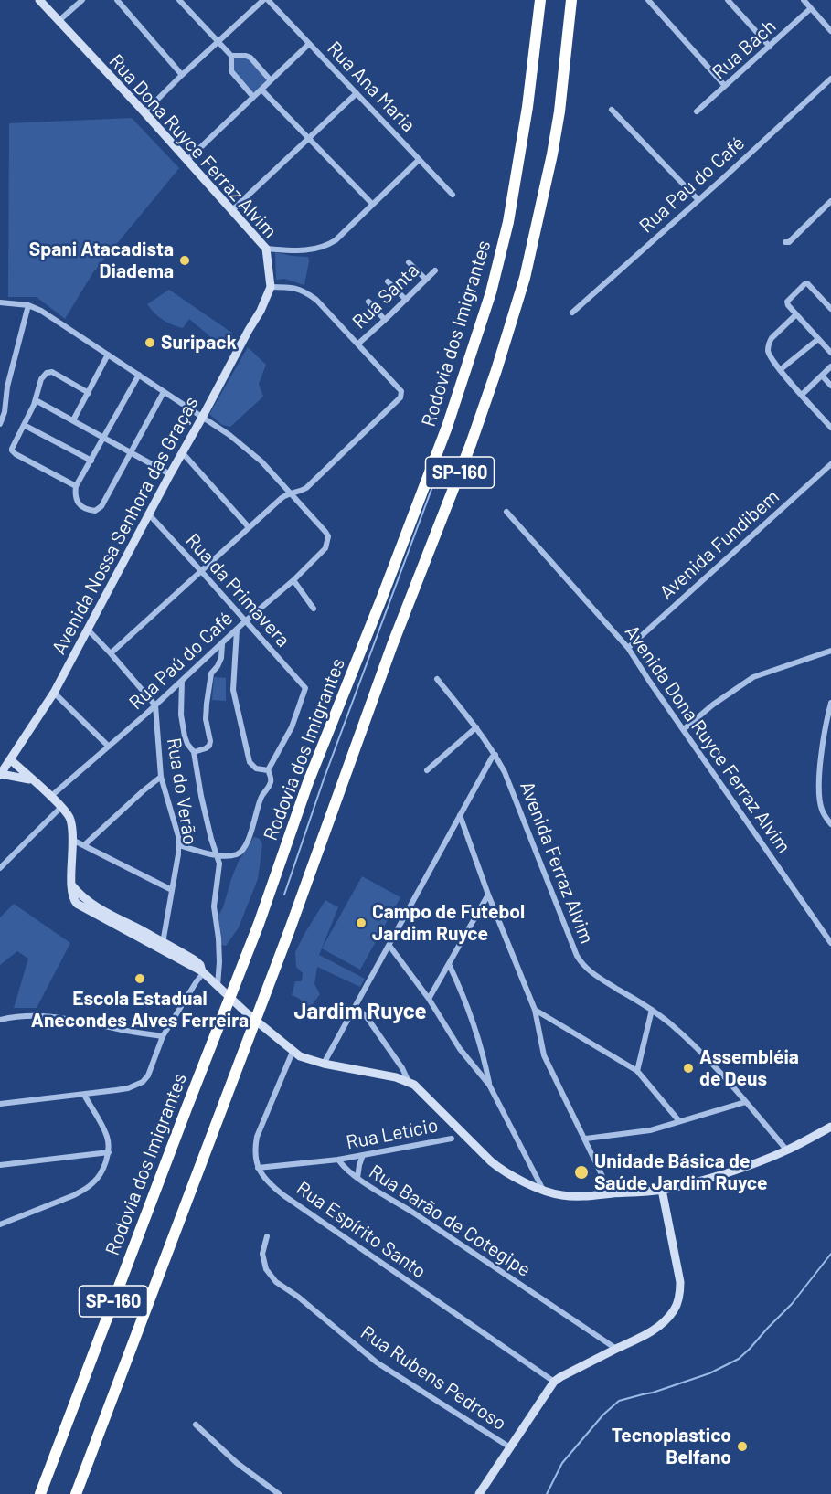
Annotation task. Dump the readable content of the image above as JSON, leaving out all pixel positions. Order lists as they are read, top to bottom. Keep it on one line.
{"streets":{"highway":["Rodovia dos Imigrantes","SP-160"],"main road":["Rua Dona Ruyce Ferraz Alvim","Avenida Nossa Senhora das Graças"],"street":["Rua Bach","Rua Ana Maria","Rua Pau do Café","Rua Santa","Avenida Fundibem","Rua da Primavera","Rua Paú do Café","Avenida Dona Ruyce Ferraz Alvim","Rua do Verão","Avenida Ferraz Alvim","Rua Letício","Rua Barão de Cotegipe","Rua Espírito Santo","Rua Rubens Pedroso"]},"crossings":[["Rua Dona Ruyce Ferraz Alvim","Avenida Nossa Senhora das Graças"],["Avenida Nossa Senhora das Graças","Rua da Primavera"],["Avenida Fundibem","Avenida Dona Ruyce Ferraz Alvim"],["Rua da Primavera","Rua Paú do Café"],["Rua Paú do Café","Rua do Verão"],["Rua Letício","Rua Barão de Cotegipe"]],"districts":["Jardim Ruyce"],"places":["Spani Atacadista Diadema","Suripack","Campo de Futebol Jardim Ruyce","Escola Estadual Anecondes Alves Ferreira","Assembléia de Deus","Unidade Básica de Saúde Jardim Ruyce","Tecnoplastico Belfano"]}
